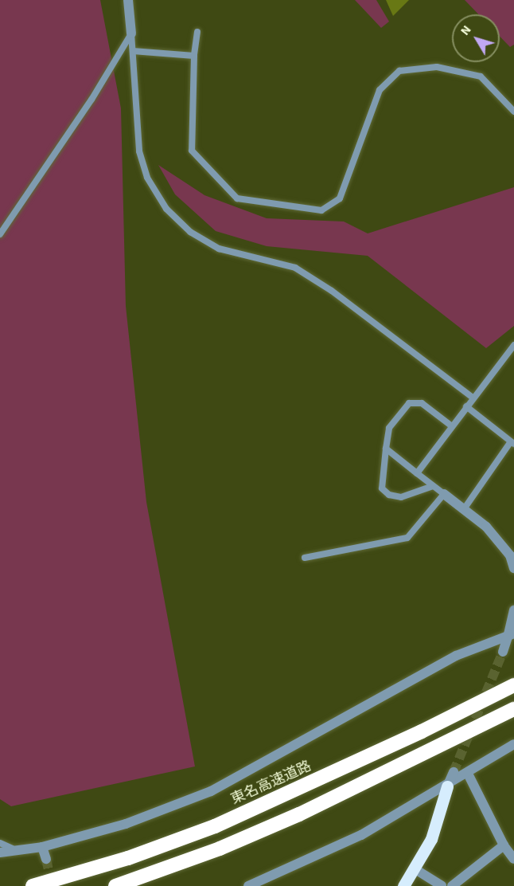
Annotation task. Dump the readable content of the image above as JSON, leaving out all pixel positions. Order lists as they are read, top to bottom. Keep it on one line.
{"streets":{"highway":["東名高速道路"]},"north":"top left"}
